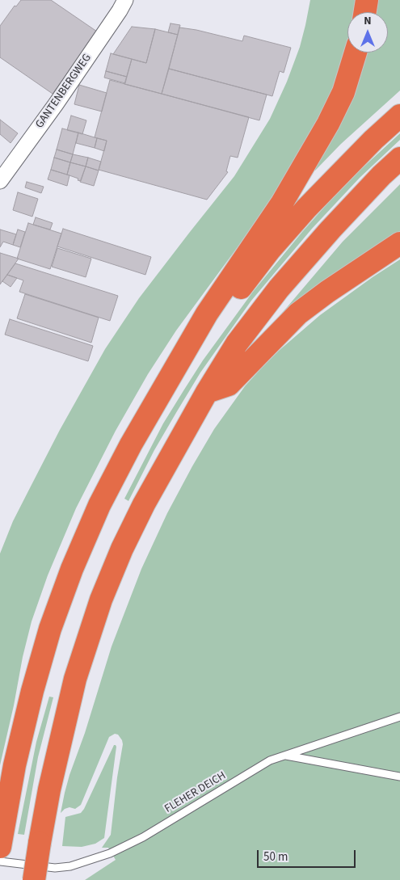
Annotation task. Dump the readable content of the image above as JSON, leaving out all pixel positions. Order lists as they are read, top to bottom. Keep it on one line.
{"streets":{"street":["GANTENBERGWEG"],"lane":["FLEHER DEICH"]},"scale_bar":"50 m","north":"top"}
